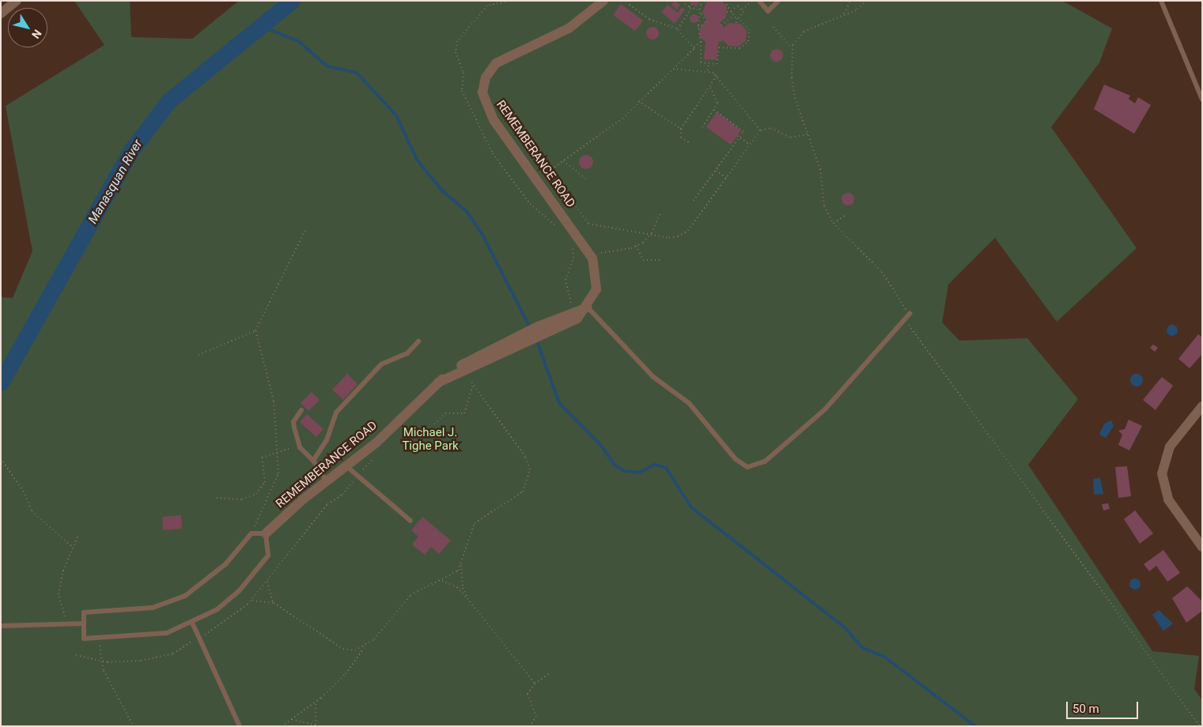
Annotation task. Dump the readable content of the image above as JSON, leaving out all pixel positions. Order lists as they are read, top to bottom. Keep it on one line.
{"streets":{"street":["REMEMBERANCE ROAD"]},"water":["Manasquan River"],"parks":["Michael J. Tighe Park"],"scale_bar":"50 m","north":"bottom right"}
